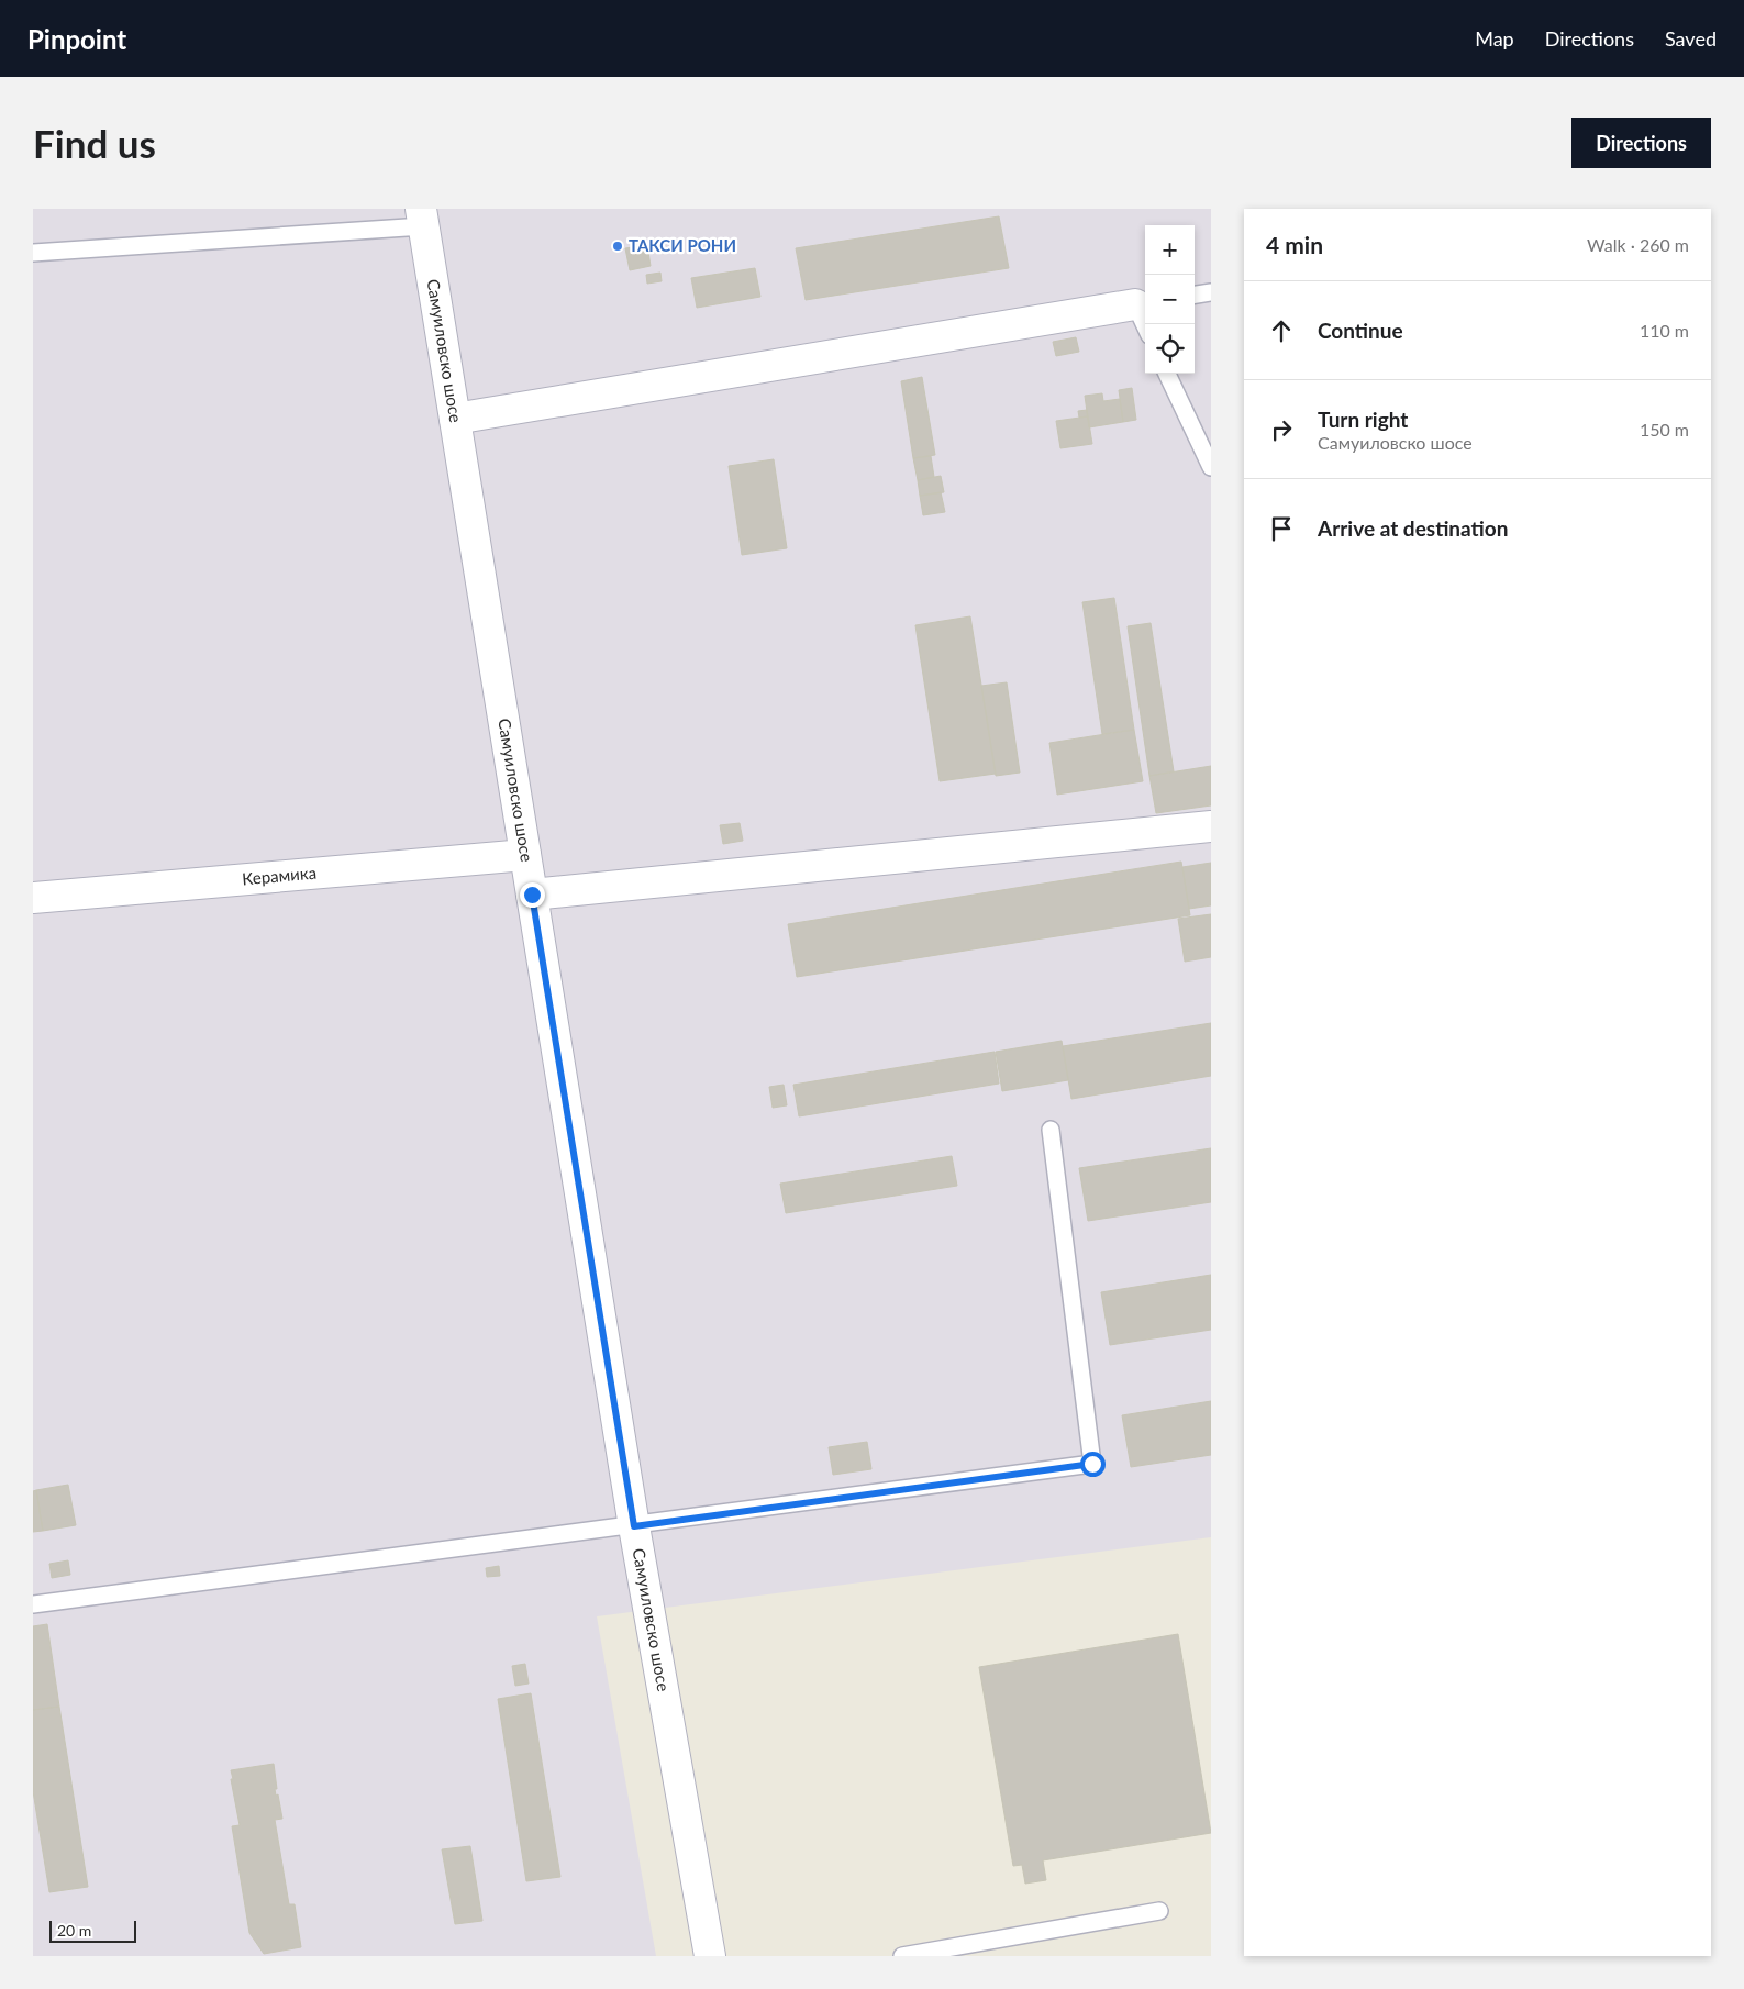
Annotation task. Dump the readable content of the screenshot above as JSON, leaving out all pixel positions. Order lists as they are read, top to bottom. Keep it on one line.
{"streets":{"street":["Самуиловско шосе","Керамика"]},"crossings":[["Самуиловско шосе","Керамика"]],"places":["ТАКСИ РОНИ"],"scale_bar":"20 m","page":{"header":"Pinpoint","nav":["Map","Directions","Saved"],"buttons":"Directions","title":"Find us","heading":["4 min","Walk · 260 m"],"map_buttons":["+","−"],"list":[["Continue","110 m"],["Turn right","Самуиловско шосе","150 m"],"Arrive at destination"],"scale":"20 m"}}
